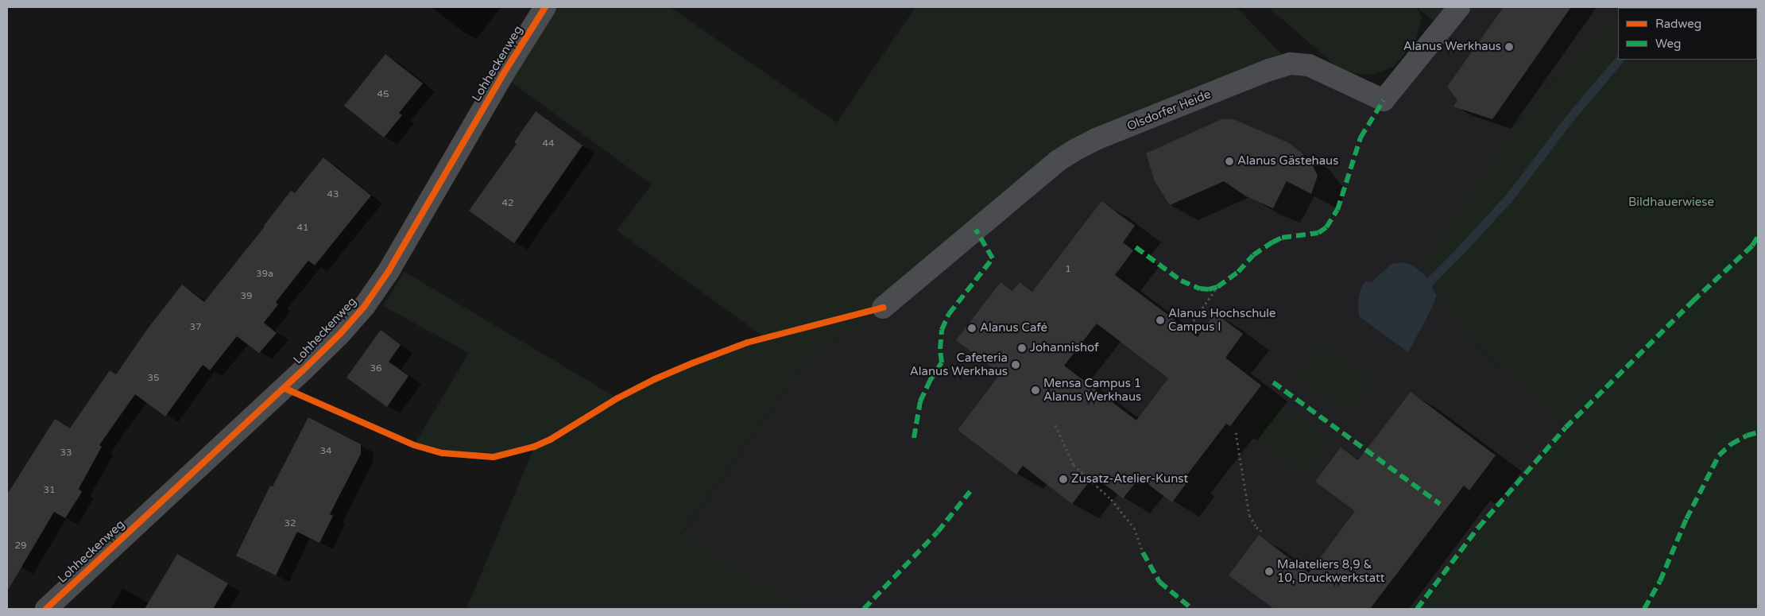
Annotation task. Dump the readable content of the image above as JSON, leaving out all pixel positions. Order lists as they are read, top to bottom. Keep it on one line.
{"streets":{"street":["Lohheckenweg","Olsdorfer Heide"]},"parks":["Bildhauerwiese"],"places":["Alanus Werkhaus","Alanus Gästehaus","Alanus Hochschule Campus I","Alanus Café","Johannishof","Cafeteria Alanus Werkhaus","Mensa Campus 1 Alanus Werkhaus","Zusatz-Atelier-Kunst","Malateliers 8,9 & 10, Druckwerkstatt"],"house_numbers":["45","44","43","42","41","1","39a","39","37","36","35","34","33","31","32","29"],"legend":["Radweg","Weg"]}
